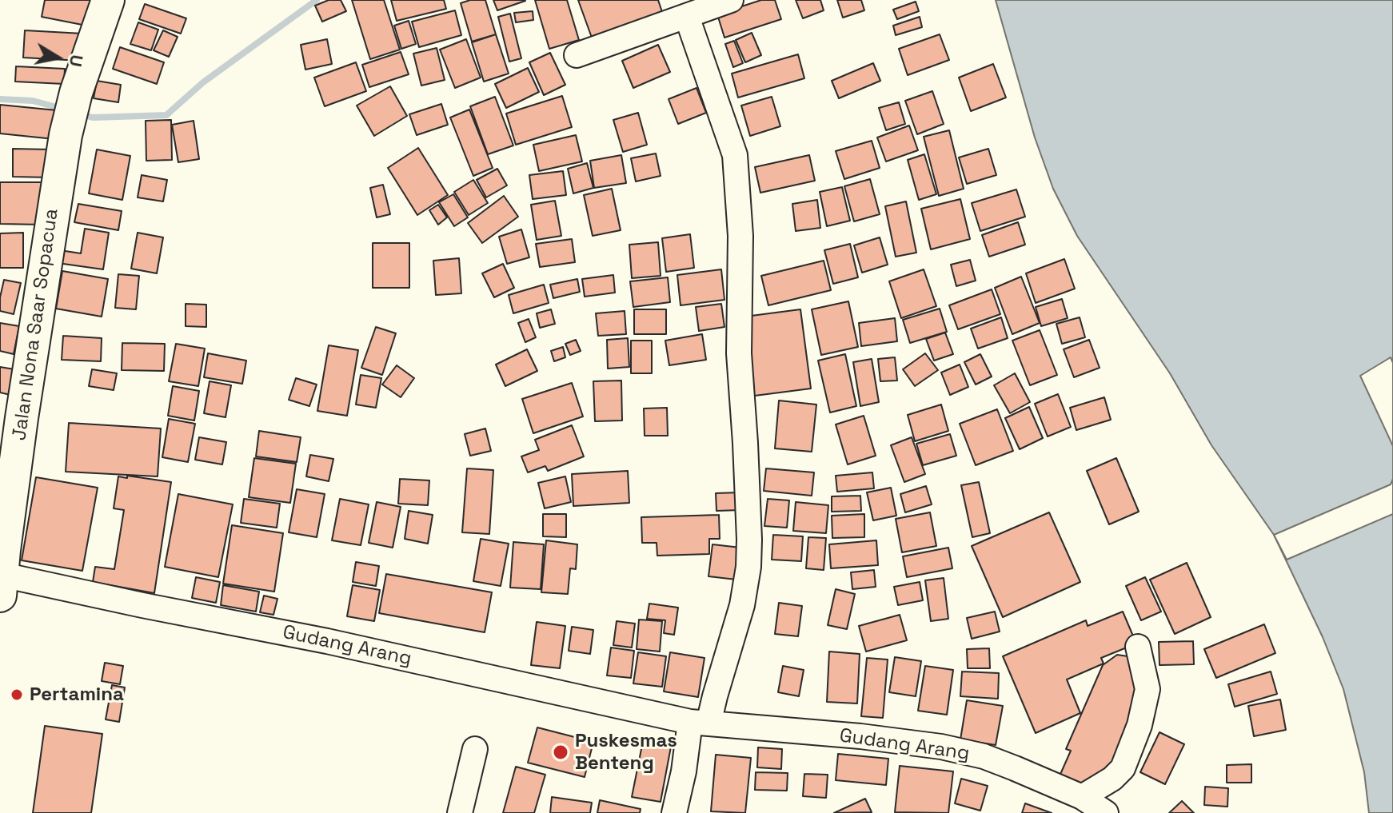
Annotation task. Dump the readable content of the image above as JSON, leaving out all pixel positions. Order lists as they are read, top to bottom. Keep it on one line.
{"streets":{"main road":["Jalan Nona Saar Sopacua"],"street":["Gudang Arang"]},"crossings":[["Jalan Nona Saar Sopacua","Gudang Arang"]],"places":["Pertamina","Puskesmas Benteng"],"north":"right"}
